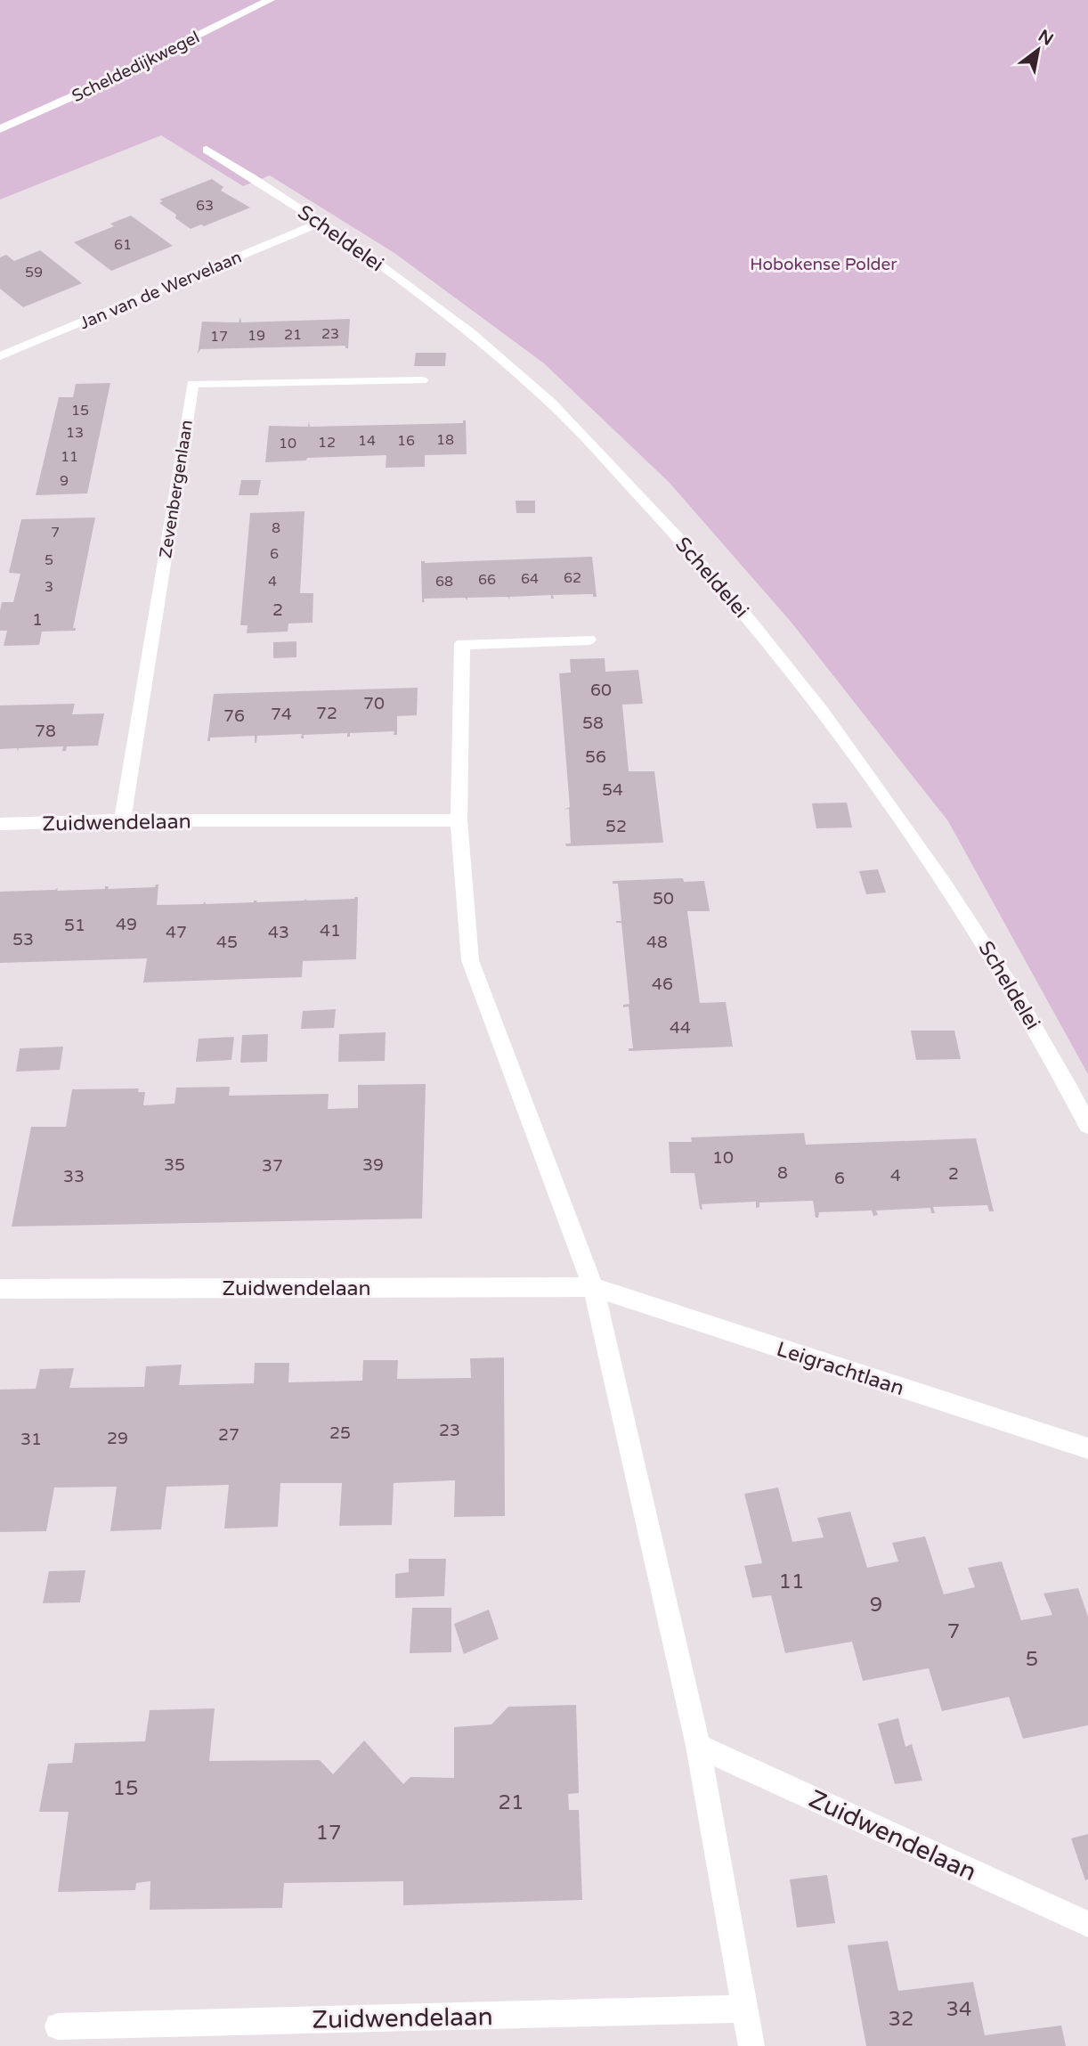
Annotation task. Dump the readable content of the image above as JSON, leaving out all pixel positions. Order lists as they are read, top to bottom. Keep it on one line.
{"streets":{"street":["Scheldedijkwegel","Scheldelei","Jan van de Wervelaan","Zevenbergenlaan","Zuidwendelaan","Leigrachtlaan"]},"crossings":[["Scheldelei","Jan van de Wervelaan"],["Zevenbergenlaan","Zuidwendelaan"],["Zuidwendelaan","Leigrachtlaan"]],"parks":["Hobokense Polder"],"house_numbers":["63","61","59","23","21","19","17","15","13","18","14","16","12","10","11","9","8","7","6","5","62","64","66","4","68","3","2","1","60","70","72","74","76","58","78","56","54","52","50","49","51","41","47","43","53","45","48","46","44","10","35","39","37","8","2","4","33","6","23","25","27","29","31","11","9","7","5","15","21","17","34","32"],"north":"top right"}
